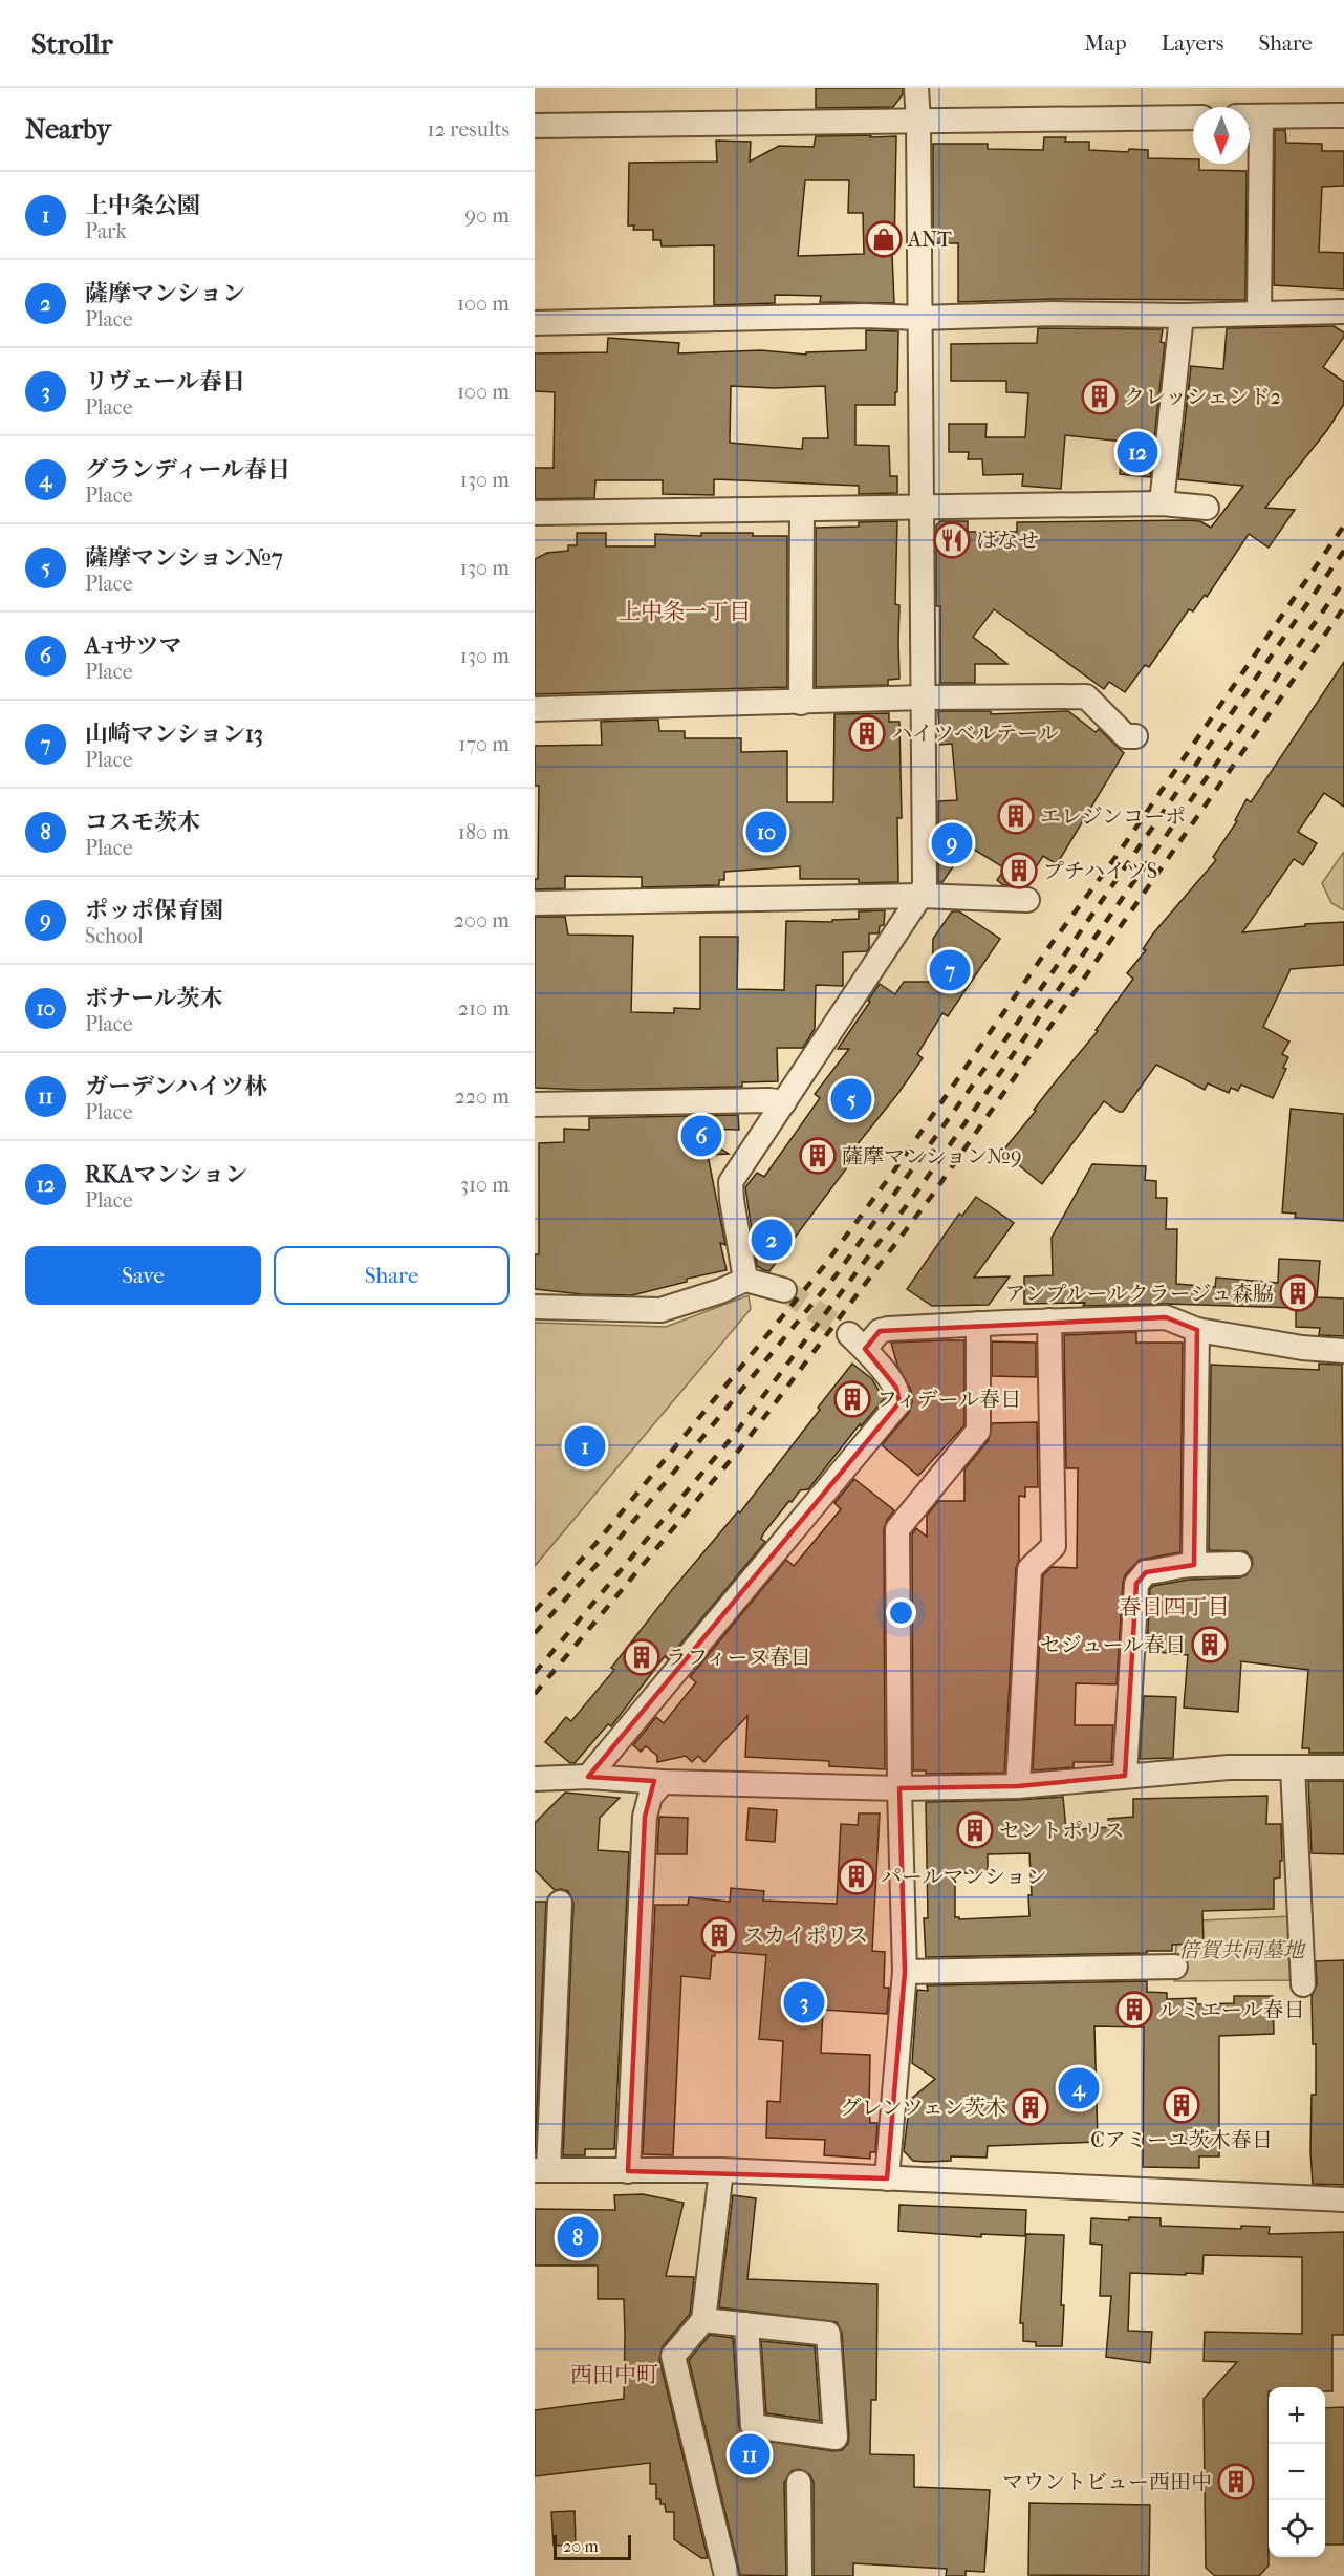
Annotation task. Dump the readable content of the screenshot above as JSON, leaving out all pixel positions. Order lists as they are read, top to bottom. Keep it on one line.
{"districts":["上中条一丁目","春日四丁目","西田中町"],"parks":["倍賀共同墓地"],"places":{"shop":["ANT"],"building":["クレッシェンド2","ハイツベルテール","エレジンコーポ","プチハイツS","薩摩マンション№9","アンプルールクラージュ森脇","フィデール春日","セジュール春日","ラフィーヌ春日","セントポリス","パールマンション","スカイポリス","ルミエール春日","Cアミーユ茨木春日","グレンツェン茨木","マウントビュー西田中"],"restaurant":["はなせ"]},"scale_bar":"20 m","north":"bottom","page":{"header":"Strollr","nav":["Map","Layers","Share"],"heading":["Nearby","12 results"],"list":[{"mark":"1","name":"上中条公園","note":"Park","value":"90 m"},{"mark":"2","name":"薩摩マンション","note":"Place","value":"100 m"},{"mark":"3","name":"リヴェール春日","note":"Place","value":"100 m"},{"mark":"4","name":"グランディール春日","note":"Place","value":"130 m"},{"mark":"5","name":"薩摩マンション№7","note":"Place","value":"130 m"},{"mark":"6","name":"A-1サツマ","note":"Place","value":"130 m"},{"mark":"7","name":"山崎マンション13","note":"Place","value":"170 m"},{"mark":"8","name":"コスモ茨木","note":"Place","value":"180 m"},{"mark":"9","name":"ポッポ保育園","note":"School","value":"200 m"},{"mark":"10","name":"ボナール茨木","note":"Place","value":"210 m"},{"mark":"11","name":"ガーデンハイツ林","note":"Place","value":"220 m"},{"mark":"12","name":"RKAマンション","note":"Place","value":"310 m"}],"pins":["12","10","9","7","5","6","2","1","3","4","8","11"],"buttons":["Save","Share"],"map_buttons":["+","−"],"scale":"20 m"}}
